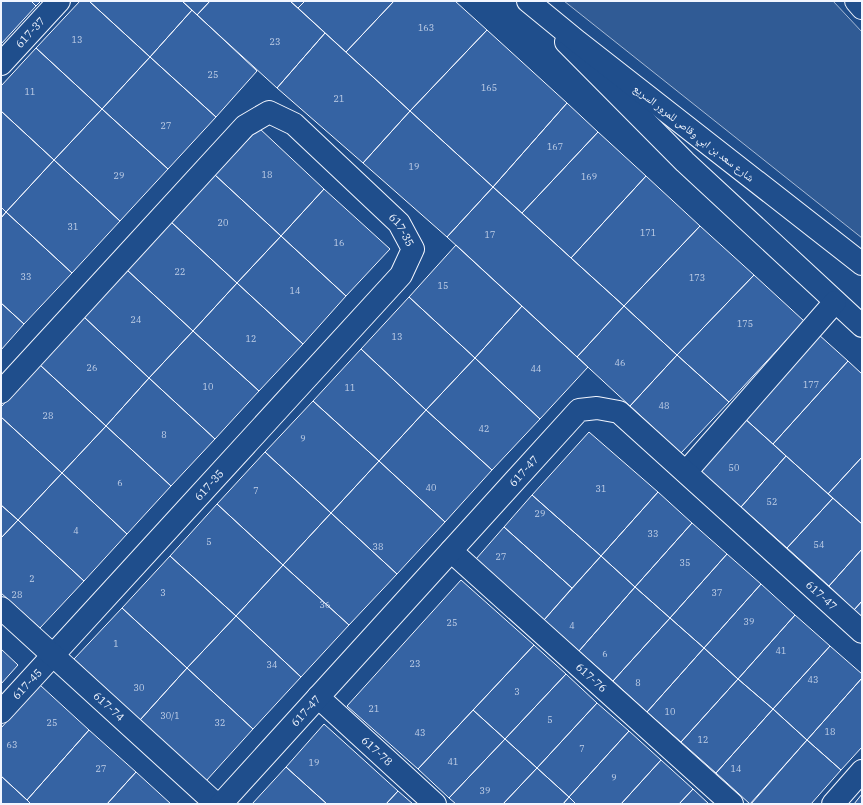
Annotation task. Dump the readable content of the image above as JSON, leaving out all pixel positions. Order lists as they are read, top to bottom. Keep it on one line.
{"streets":{"main road":["617-37","شارع سعد بن ابي وقاص للمرور السريع","617-35","617-47","617-76","617-45","617-74","617-78"]},"crossings":[["617-35","617-45"],["617-35","617-74"],["617-47","617-76"],["617-47","617-78"],["617-45","617-74"]],"house_numbers":["163","13","23","25","165","11","21","27","167","19","18","29","169","20","31","171","17","16","22","33","173","15","14","24","175","13","12","46","26","44","177","10","11","48","28","42","8","9","50","6","40","31","7","52","29","4","33","5","54","38","27","35","2","3","37","28","36","39","25","4","1","41","6","23","34","43","8","30","3","21","10","30/1","5","25","32","18","43","12","63","7","41","19","27","14","9","39"]}
